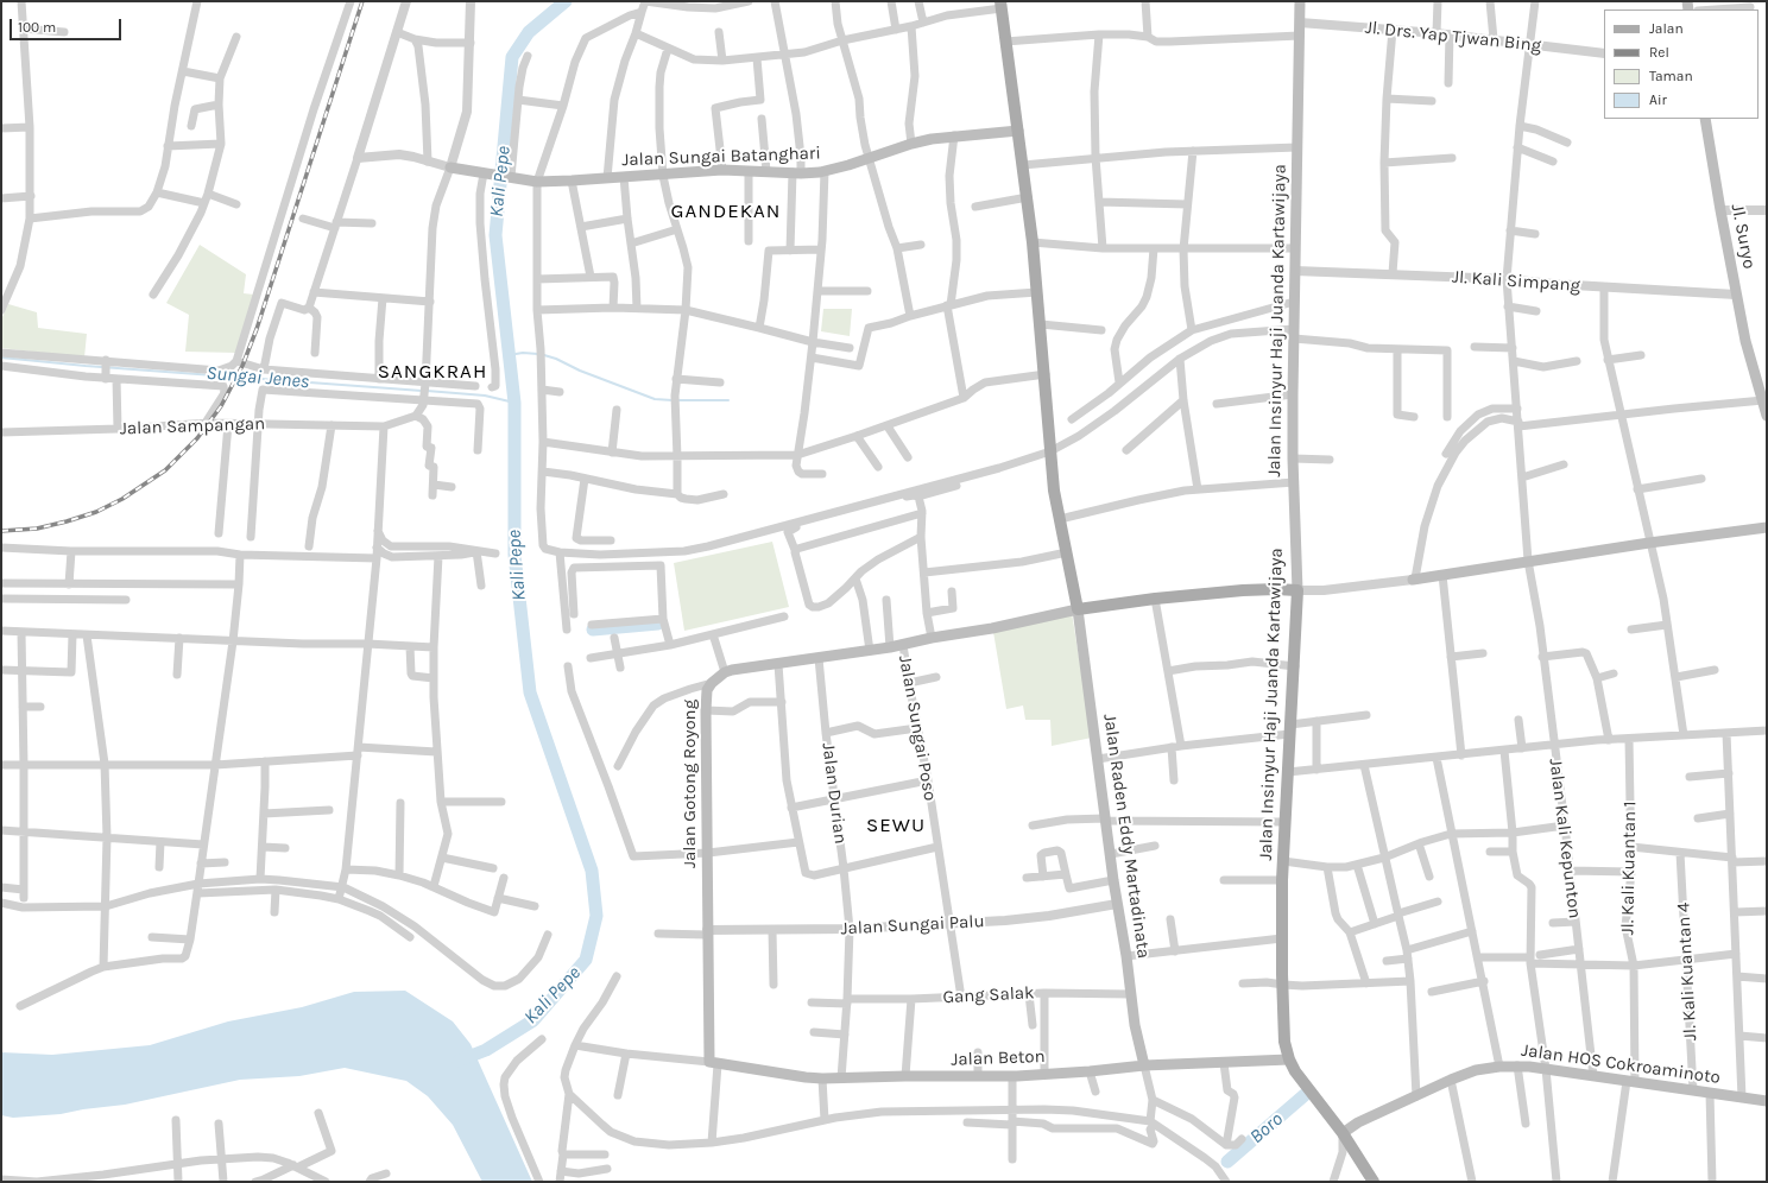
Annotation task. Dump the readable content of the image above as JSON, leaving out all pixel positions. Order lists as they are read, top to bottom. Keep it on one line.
{"streets":{"main road":["Jalan Sungai Batanghari","Jl. Suryo","Jalan Insinyur Haji Juanda Kartawijaya","Jalan Gotong Royong","Jalan Raden Eddy Martadinata","Jalan Beton","Jalan HOS Cokroaminoto"],"street":["Jl. Drs. Yap Tjwan Bing","Jl. Kali Simpang","Jalan Sampangan","Jalan Sungai Poso","Jalan Durian","Jalan Kali Kepunton","Jl. Kali Kuantan 1","Jalan Sungai Palu","Jl. Kali Kuantan 4","Gang Salak"]},"crossings":[["Jl. Drs. Yap Tjwan Bing","Jalan Insinyur Haji Juanda Kartawijaya"],["Jl. Drs. Yap Tjwan Bing","Jalan Kali Kepunton"],["Jl. Suryo","Jl. Kali Simpang"],["Jl. Kali Simpang","Jalan Insinyur Haji Juanda Kartawijaya"],["Jl. Kali Simpang","Jalan Kali Kepunton"],["Jalan Insinyur Haji Juanda Kartawijaya","Jalan Beton"],["Jalan Insinyur Haji Juanda Kartawijaya","Jalan HOS Cokroaminoto"],["Jalan Sungai Poso","Jalan Sungai Palu"],["Jalan Sungai Poso","Gang Salak"],["Jalan Gotong Royong","Jalan Sungai Palu"],["Jalan Gotong Royong","Jalan Beton"],["Jalan Durian","Jalan Sungai Palu"],["Jalan Durian","Gang Salak"],["Jalan Durian","Jalan Beton"],["Jalan Raden Eddy Martadinata","Jalan Sungai Palu"],["Jalan Raden Eddy Martadinata","Gang Salak"],["Jalan Raden Eddy Martadinata","Jalan Beton"],["Jalan Kali Kepunton","Jalan HOS Cokroaminoto"],["Jl. Kali Kuantan 1","Jalan HOS Cokroaminoto"],["Jl. Kali Kuantan 4","Jalan HOS Cokroaminoto"]],"districts":["GANDEKAN","SANGKRAH","SEWU"],"water":["Kali Pepe","Sungai Jenes","Boro"],"legend":["Jalan","Rel","Taman","Air"],"scale_bar":"100 m"}
